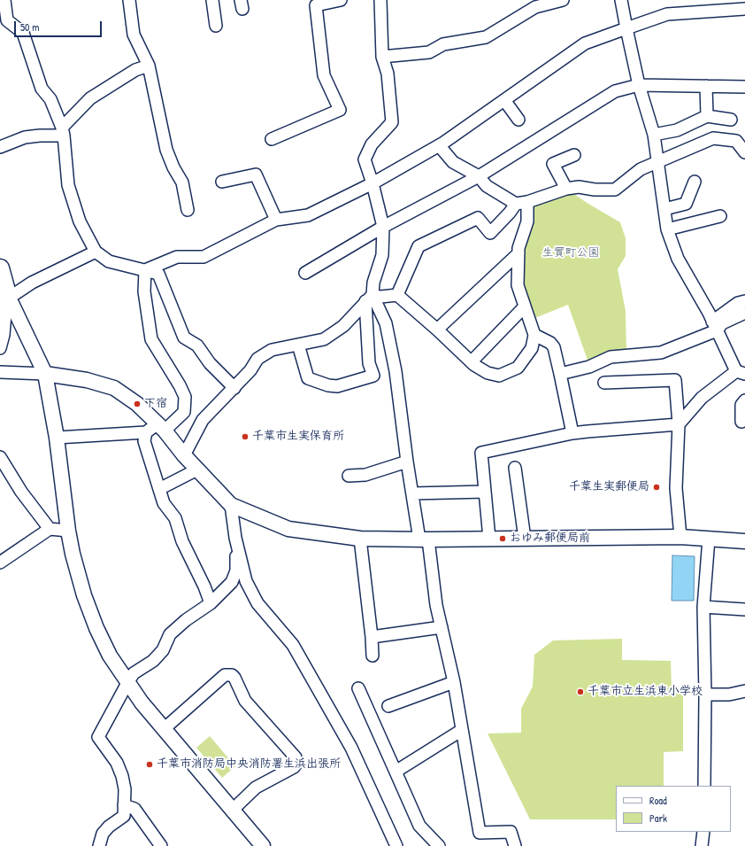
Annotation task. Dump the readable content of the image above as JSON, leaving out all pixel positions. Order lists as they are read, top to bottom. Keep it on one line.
{"parks":["生實町公園"],"places":["下宿","千葉市生実保育所","千葉生実郵便局","おゆみ郵便局前","千葉市立生浜東小学校","千葉市消防局中央消防署生浜出張所"],"legend":["Road","Park"],"scale_bar":"50 m"}
